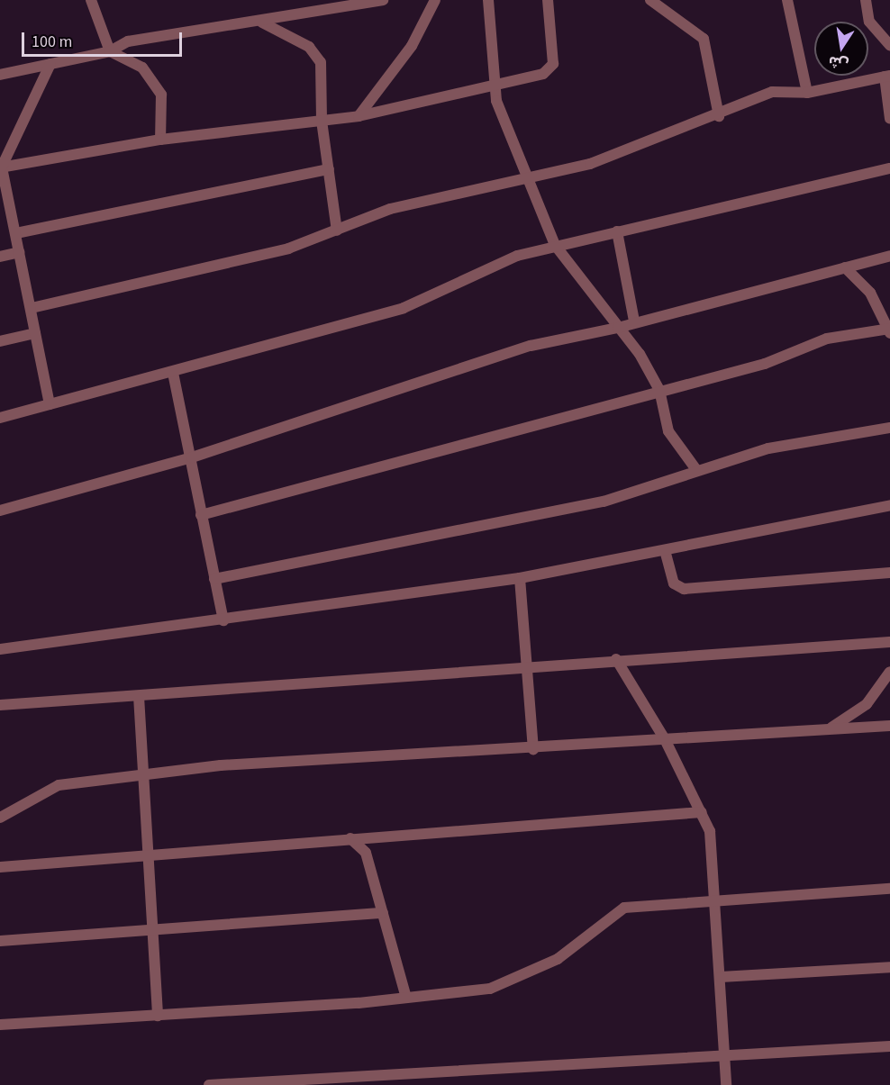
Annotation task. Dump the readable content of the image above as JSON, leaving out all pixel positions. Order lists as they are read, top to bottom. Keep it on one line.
{"scale_bar":"100 m","north":"bottom"}
